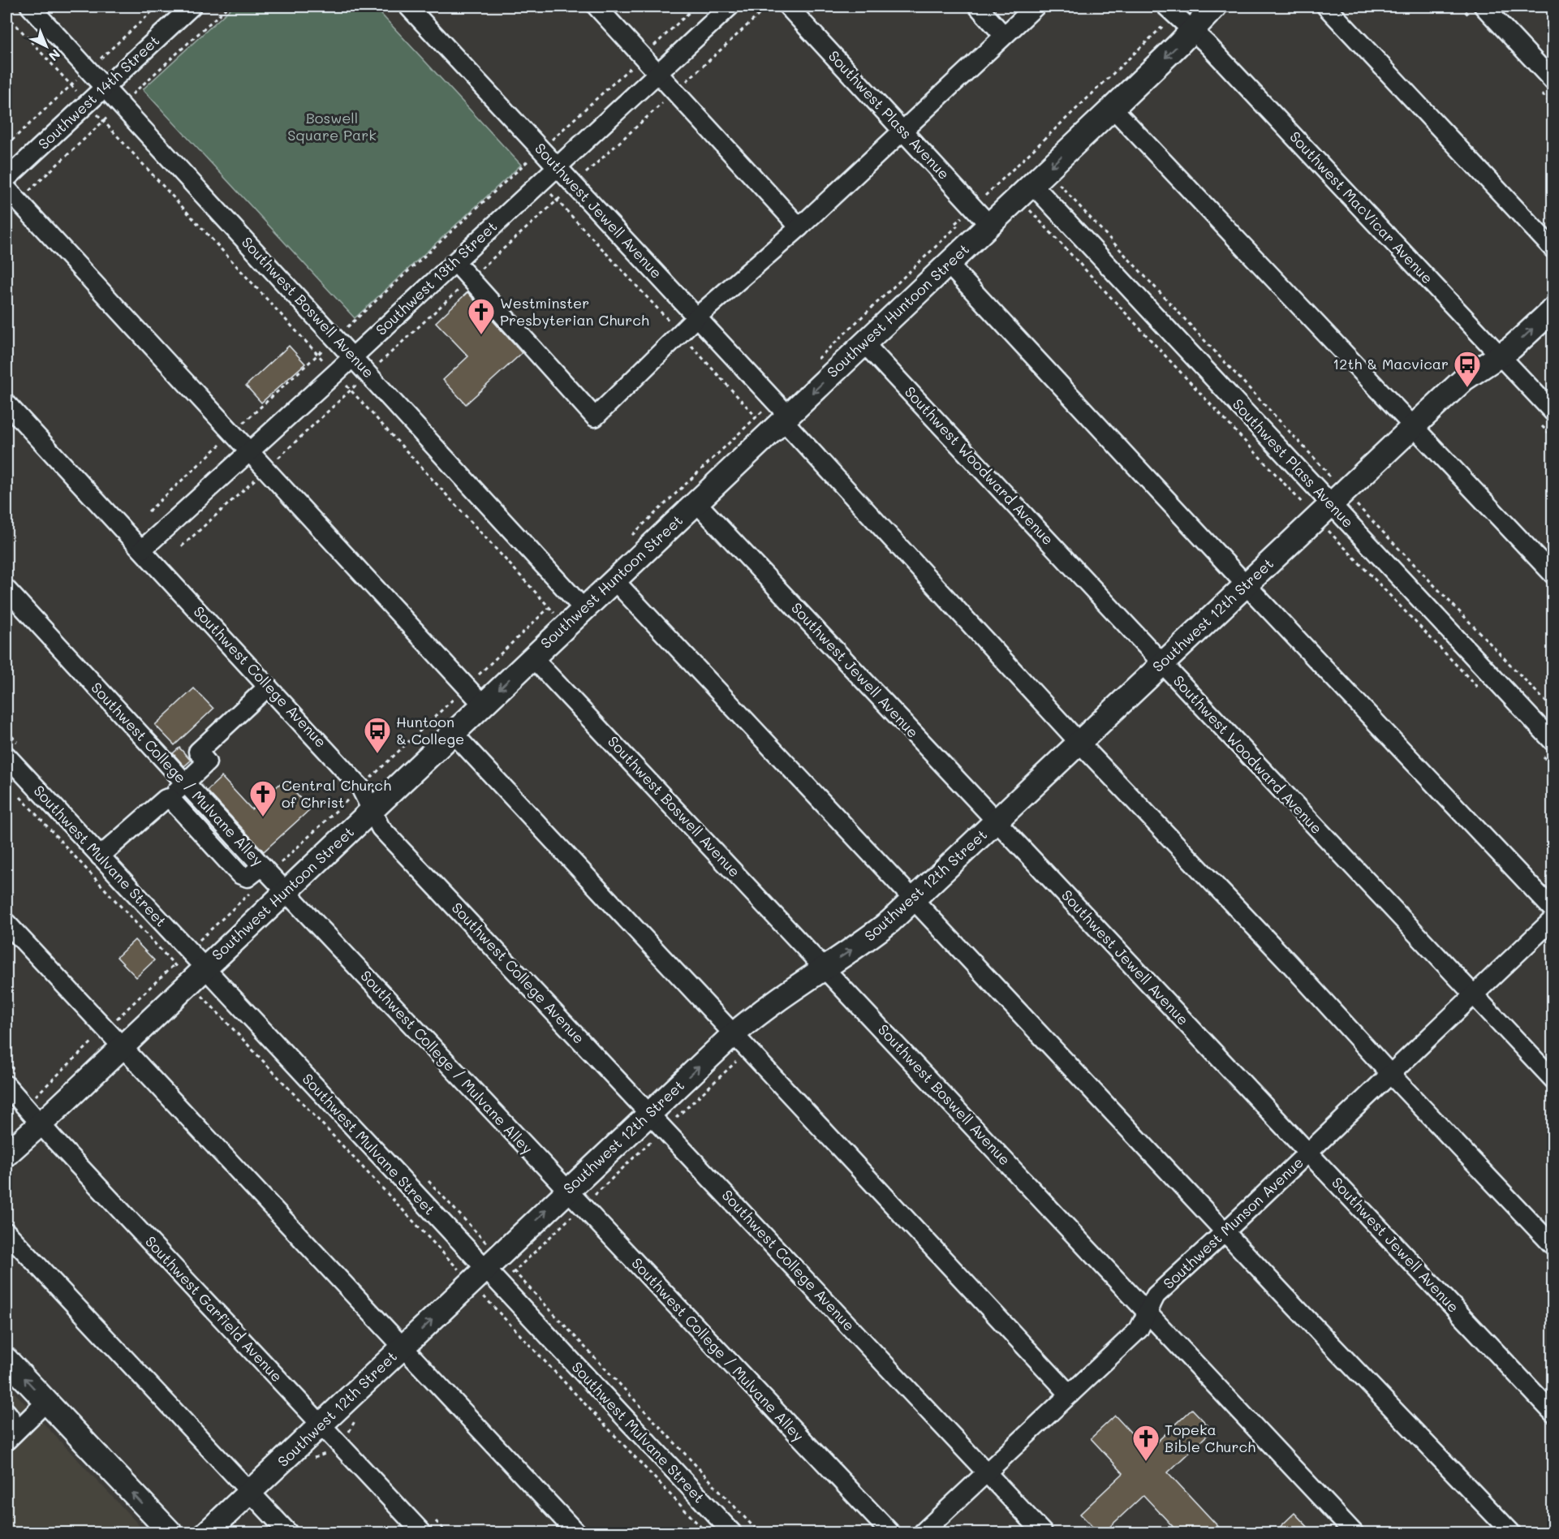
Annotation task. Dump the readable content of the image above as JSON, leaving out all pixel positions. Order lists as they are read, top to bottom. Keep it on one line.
{"streets":{"main road":["Southwest Huntoon Street","Southwest 12th Street"],"street":["Southwest 14th Street","Southwest Plass Avenue","Southwest MacVicar Avenue","Southwest Jewell Avenue","Southwest 13th Street","Southwest Boswell Avenue","Southwest Woodward Avenue","Southwest College Avenue","Southwest College / Mulvane Alley","Southwest Mulvane Street","Southwest Munson Avenue","Southwest Garfield Avenue"]},"crossings":[["Southwest 14th Street","Southwest Boswell Avenue"],["Southwest Plass Avenue","Southwest Huntoon Street"],["Southwest Plass Avenue","Southwest 12th Street"],["Southwest MacVicar Avenue","Southwest Huntoon Street"],["Southwest MacVicar Avenue","Southwest 12th Street"],["Southwest Jewell Avenue","Southwest 13th Street"],["Southwest Jewell Avenue","Southwest Huntoon Street"],["Southwest Jewell Avenue","Southwest 12th Street"],["Southwest Jewell Avenue","Southwest Munson Avenue"],["Southwest 13th Street","Southwest Boswell Avenue"],["Southwest 13th Street","Southwest College Avenue"],["Southwest Boswell Avenue","Southwest Huntoon Street"],["Southwest Boswell Avenue","Southwest 12th Street"],["Southwest Boswell Avenue","Southwest Munson Avenue"],["Southwest Huntoon Street","Southwest Woodward Avenue"],["Southwest Huntoon Street","Southwest College Avenue"],["Southwest Huntoon Street","Southwest College / Mulvane Alley"],["Southwest Huntoon Street","Southwest Mulvane Street"],["Southwest Huntoon Street","Southwest Garfield Avenue"],["Southwest Woodward Avenue","Southwest 12th Street"],["Southwest Woodward Avenue","Southwest Munson Avenue"],["Southwest 12th Street","Southwest College Avenue"],["Southwest 12th Street","Southwest College / Mulvane Alley"],["Southwest 12th Street","Southwest Mulvane Street"],["Southwest 12th Street","Southwest Garfield Avenue"],["Southwest College Avenue","Southwest Munson Avenue"]],"parks":["Boswell Square Park"],"places":{"church":["Westminster Presbyterian Church","Central Church of Christ","Topeka Bible Church"],"bus stop":["12th & Macvicar","Huntoon & College"]},"north":"bottom right"}
